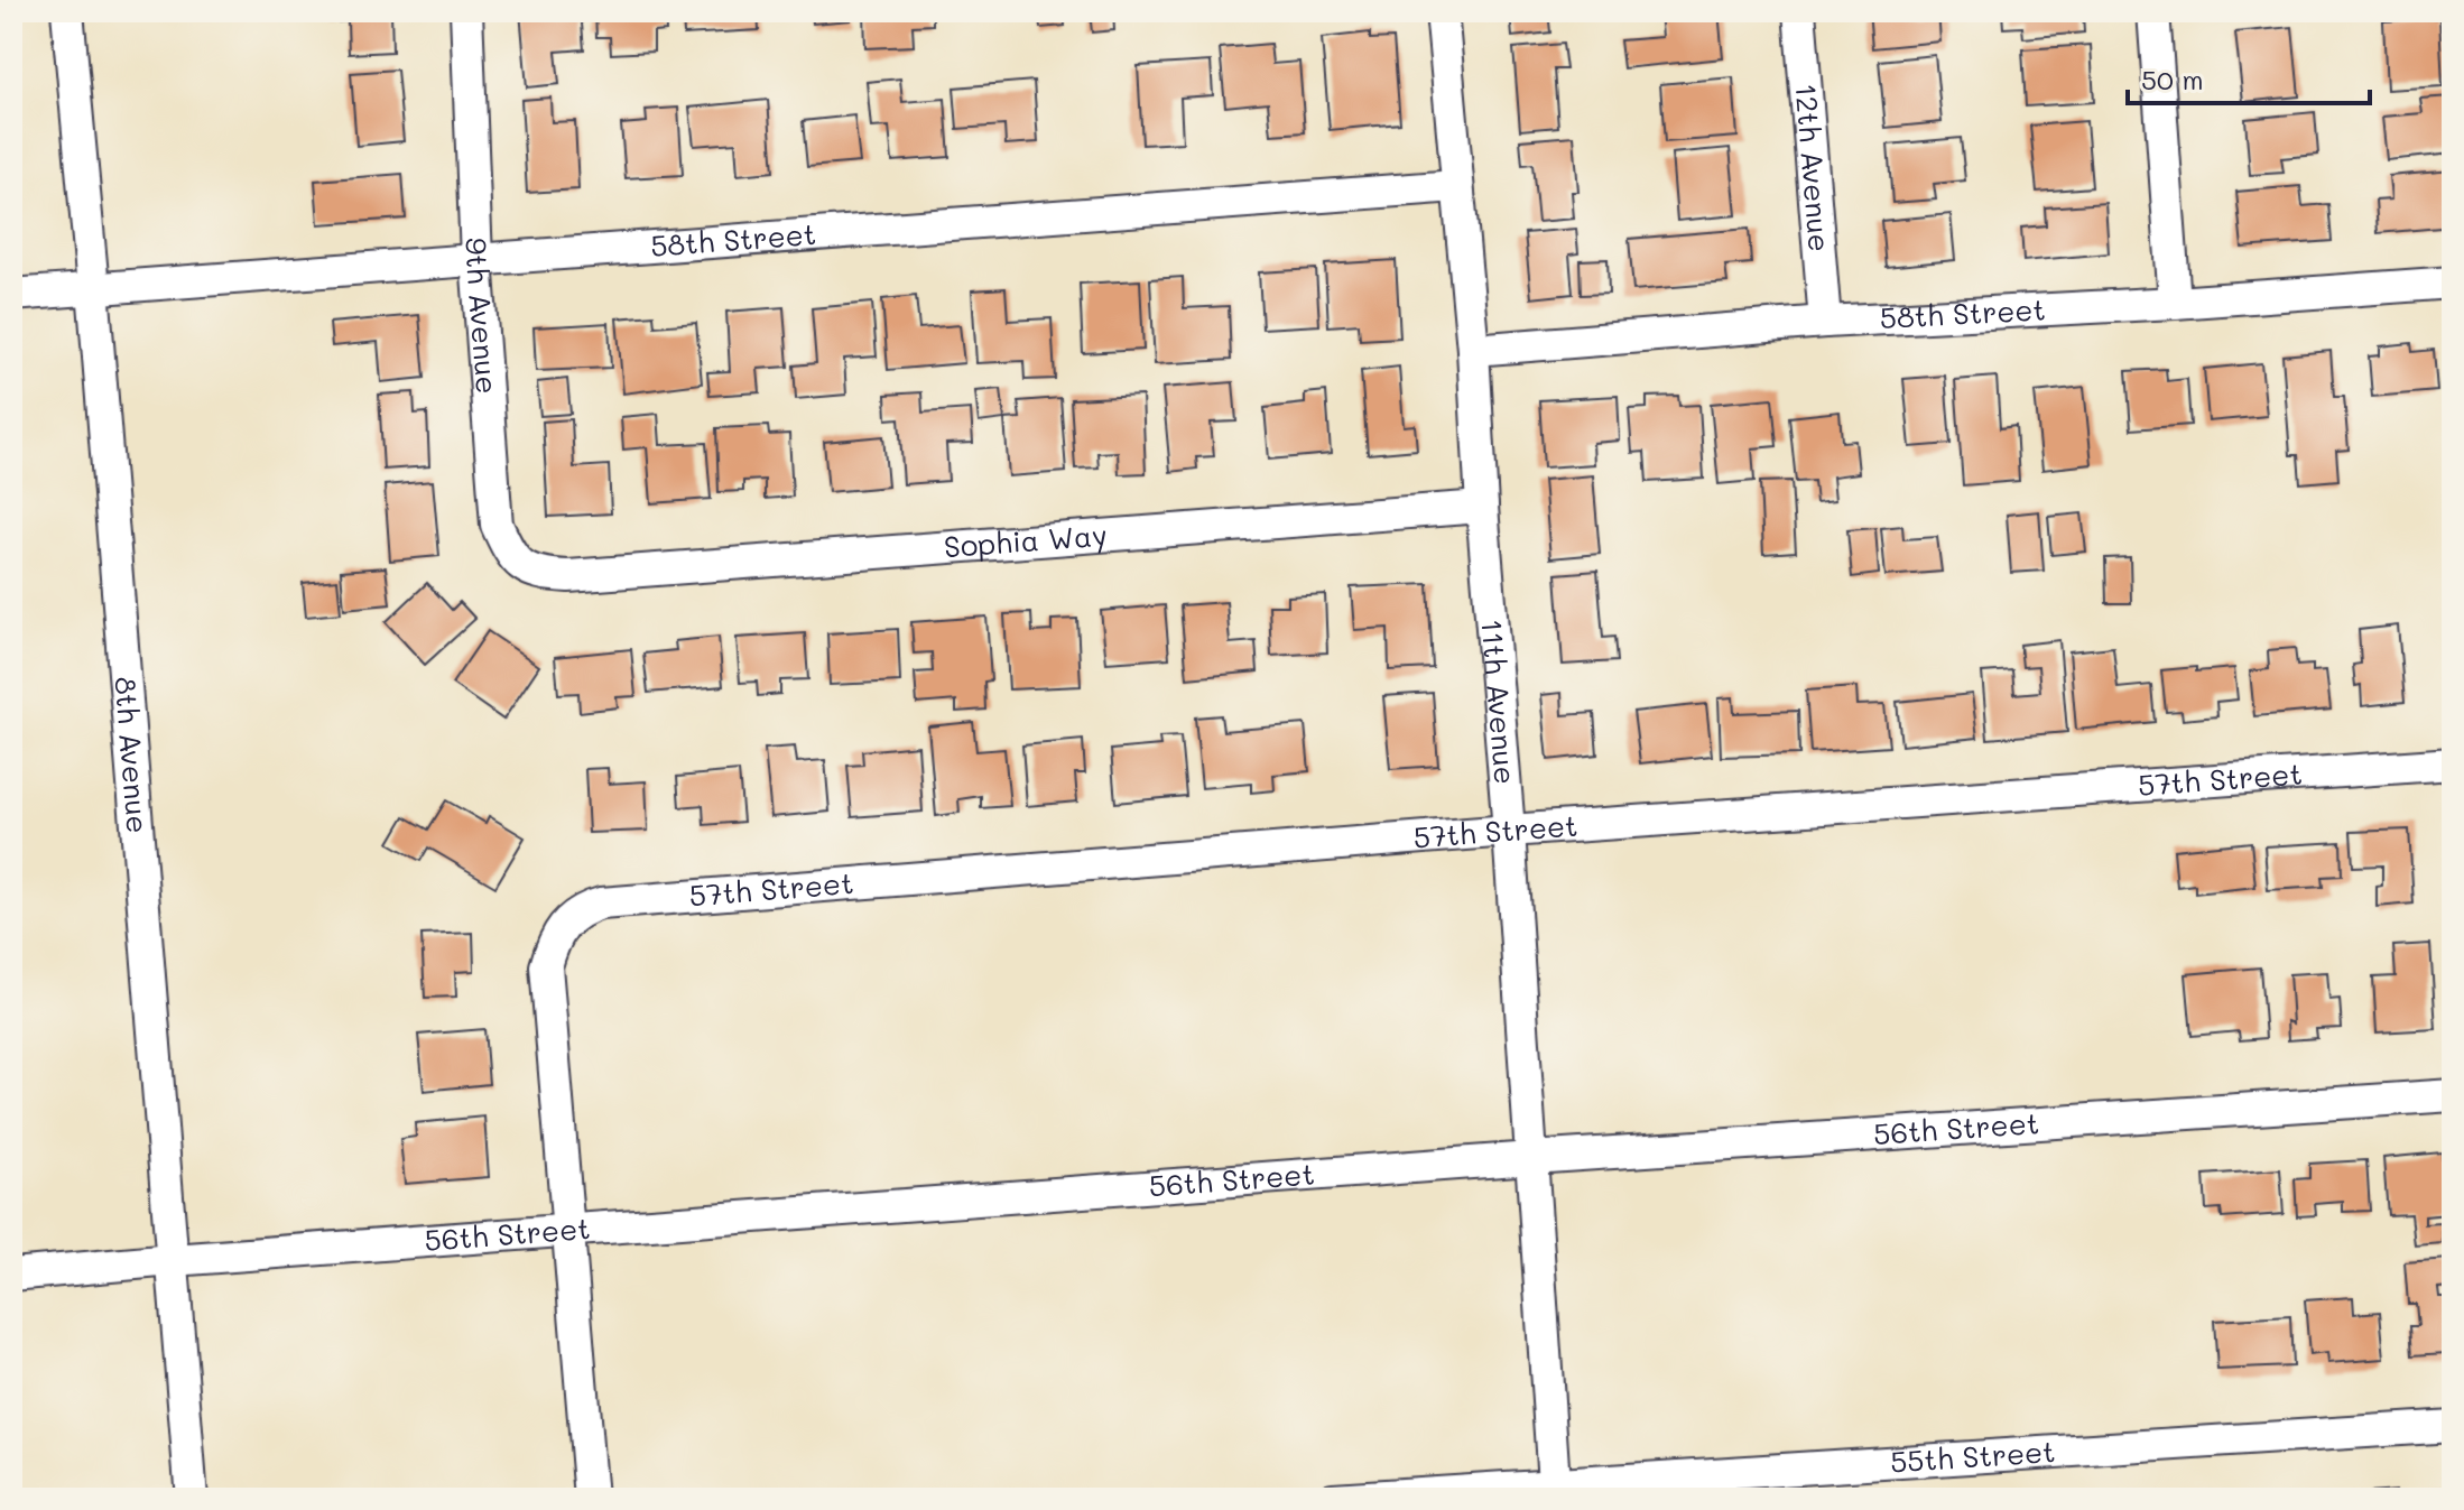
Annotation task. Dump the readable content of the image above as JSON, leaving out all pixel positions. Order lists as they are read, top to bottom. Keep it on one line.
{"streets":{"street":["12th Avenue","58th Street","9th Avenue","Sophia Way","11th Avenue","8th Avenue","57th Street","56th Street","55th Street"]},"crossings":[["12th Avenue","58th Street"],["58th Street","9th Avenue"],["58th Street","11th Avenue"],["58th Street","8th Avenue"],["9th Avenue","Sophia Way"],["Sophia Way","11th Avenue"],["11th Avenue","57th Street"],["11th Avenue","56th Street"],["11th Avenue","55th Street"],["8th Avenue","56th Street"],["57th Street","56th Street"]],"scale_bar":"50 m"}
